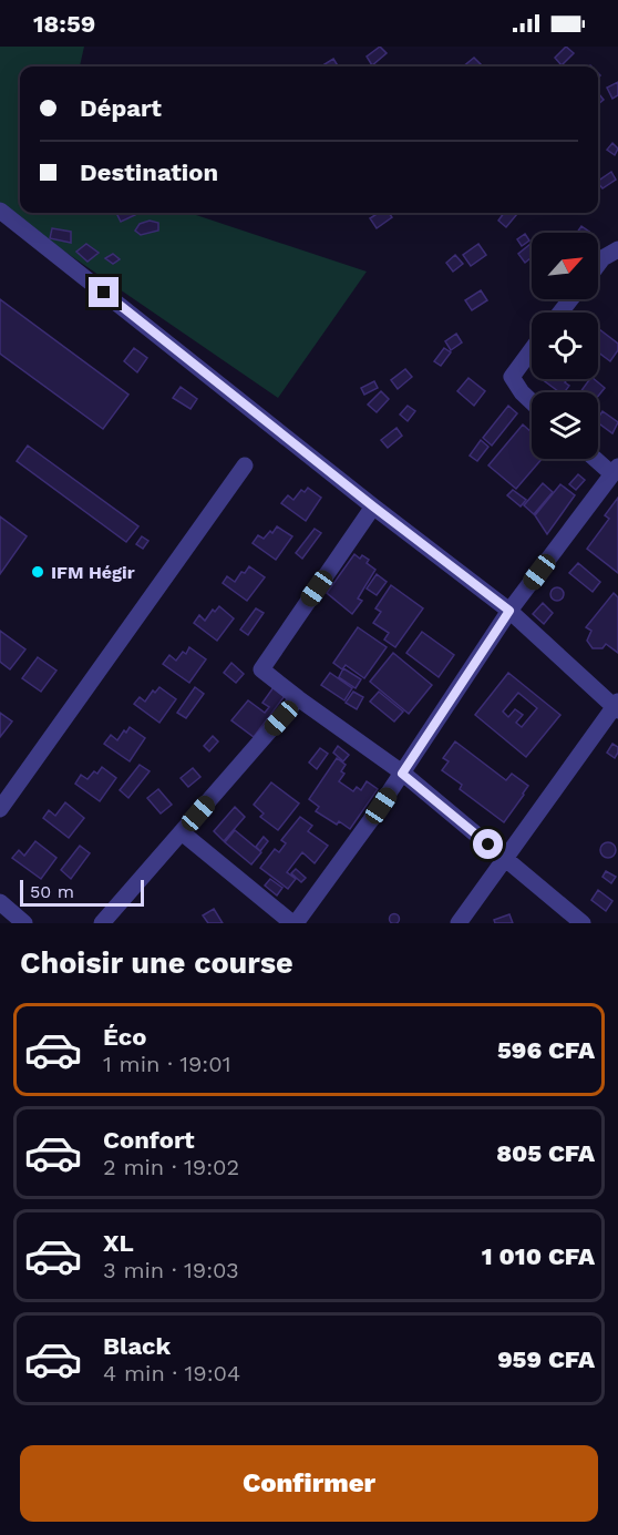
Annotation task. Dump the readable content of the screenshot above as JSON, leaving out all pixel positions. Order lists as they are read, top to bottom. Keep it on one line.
{"places":["IFM Hégir"],"scale_bar":"50 m","north":"top right","page":{"status":"18:59","banner":["Départ","Destination"],"scale":"50 m","heading":"Choisir une course","list":[{"name":"Éco","note":"1 min · 19:01","value":"596 CFA"},{"name":"Confort","note":"2 min · 19:02","value":"805 CFA"},{"name":"XL","note":"3 min · 19:03","value":"1 010 CFA"},{"name":"Black","note":"4 min · 19:04","value":"959 CFA"}],"buttons":"Confirmer"}}
